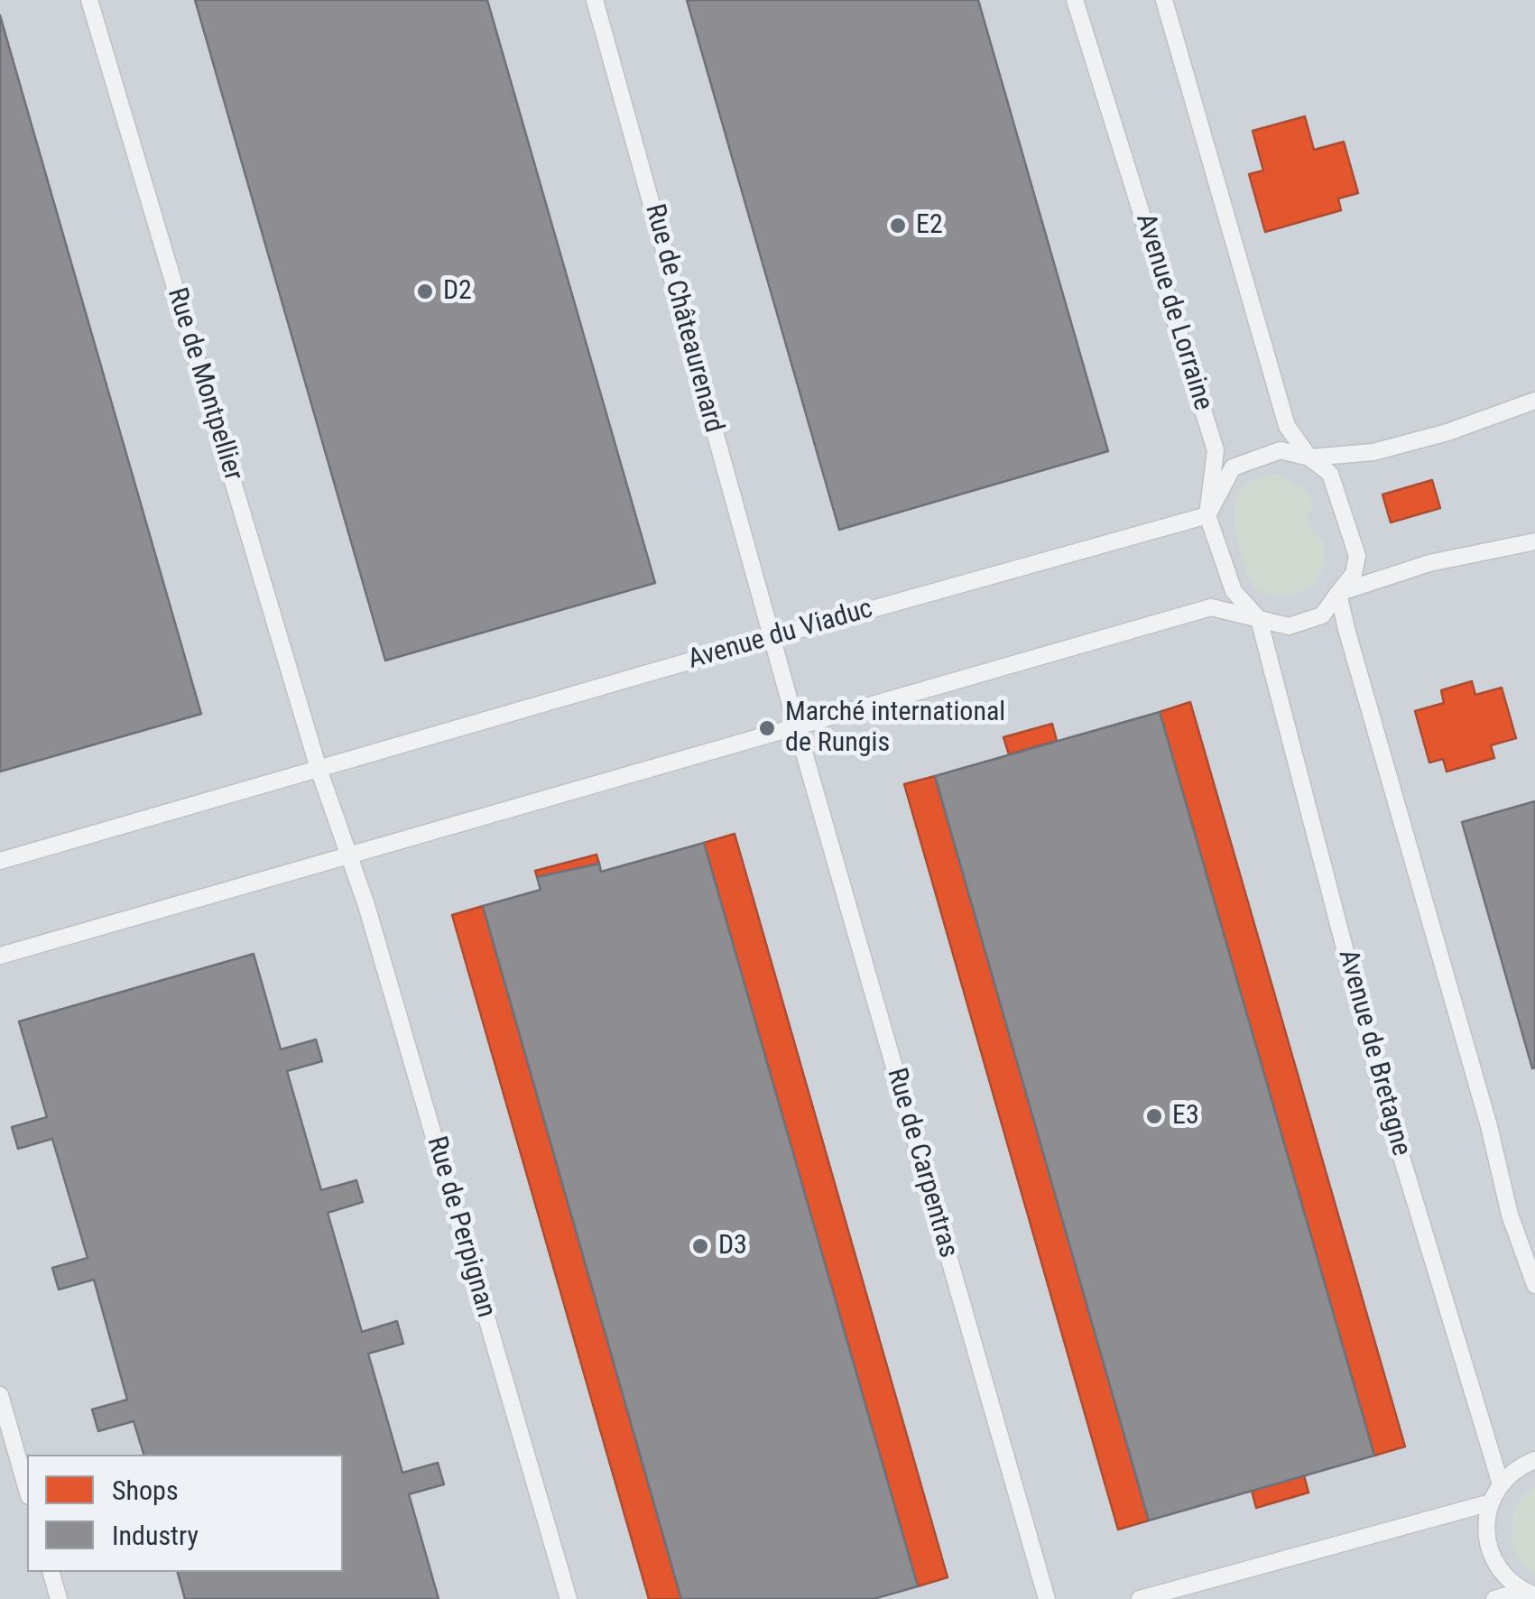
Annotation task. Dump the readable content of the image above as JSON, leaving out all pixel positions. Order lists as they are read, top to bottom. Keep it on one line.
{"streets":{"lane":["Avenue de Lorraine","Rue de Châteaurenard","Rue de Montpellier","Avenue du Viaduc","Avenue de Bretagne","Rue de Carpentras","Rue de Perpignan"]},"crossings":[["Avenue de Lorraine","Avenue du Viaduc"],["Avenue de Lorraine","Avenue de Bretagne"],["Rue de Châteaurenard","Avenue du Viaduc"],["Rue de Châteaurenard","Rue de Carpentras"],["Rue de Montpellier","Avenue du Viaduc"],["Rue de Montpellier","Rue de Perpignan"],["Avenue du Viaduc","Avenue de Bretagne"]],"places":["E2","D2","Marché international de Rungis","E3","D3"],"legend":["Shops","Industry"]}
